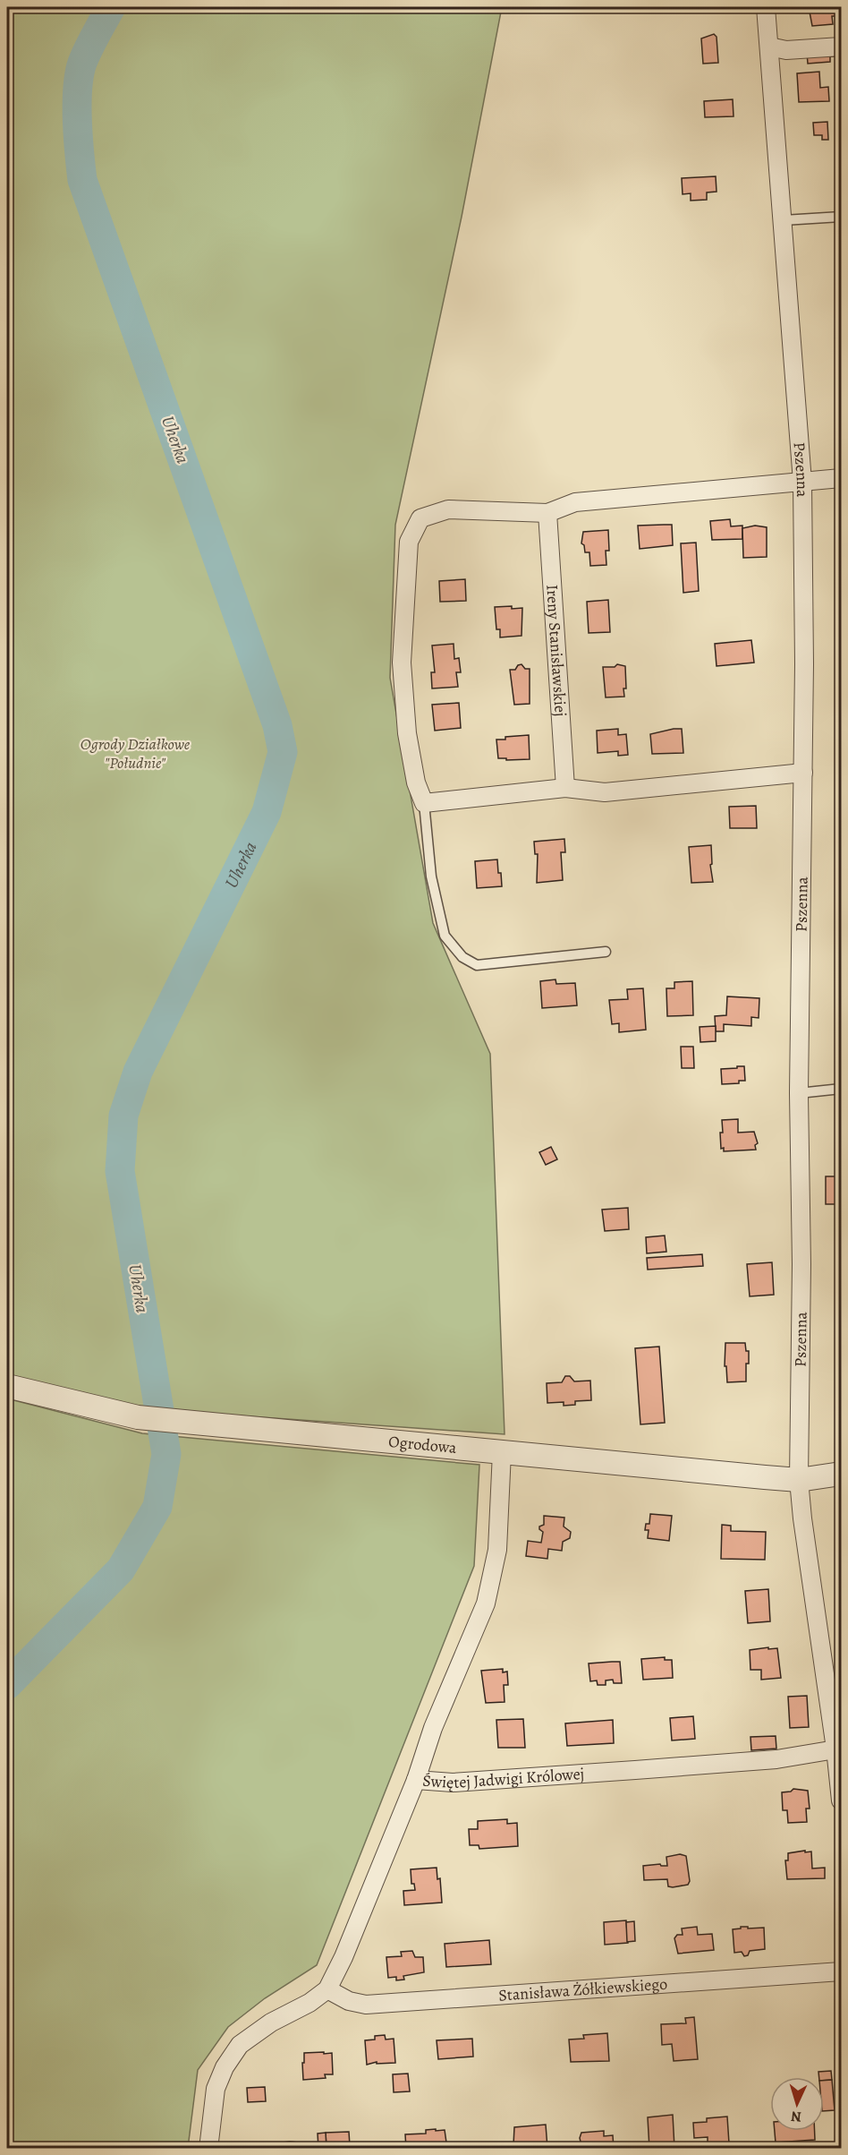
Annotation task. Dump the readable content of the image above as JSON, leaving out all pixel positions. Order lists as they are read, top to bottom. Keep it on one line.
{"streets":{"street":["Pszenna","Ireny Stanisławskiej","Ogrodowa","Świętej Jadwigi Królowej","Stanisława Żółkiewskiego"]},"crossings":[["Pszenna","Ogrodowa"],["Pszenna","Świętej Jadwigi Królowej"],["Ogrodowa","Świętej Jadwigi Królowej"]],"water":["Uherka"],"parks":["Ogrody Działkowe \"Południe\""],"north":"bottom"}
